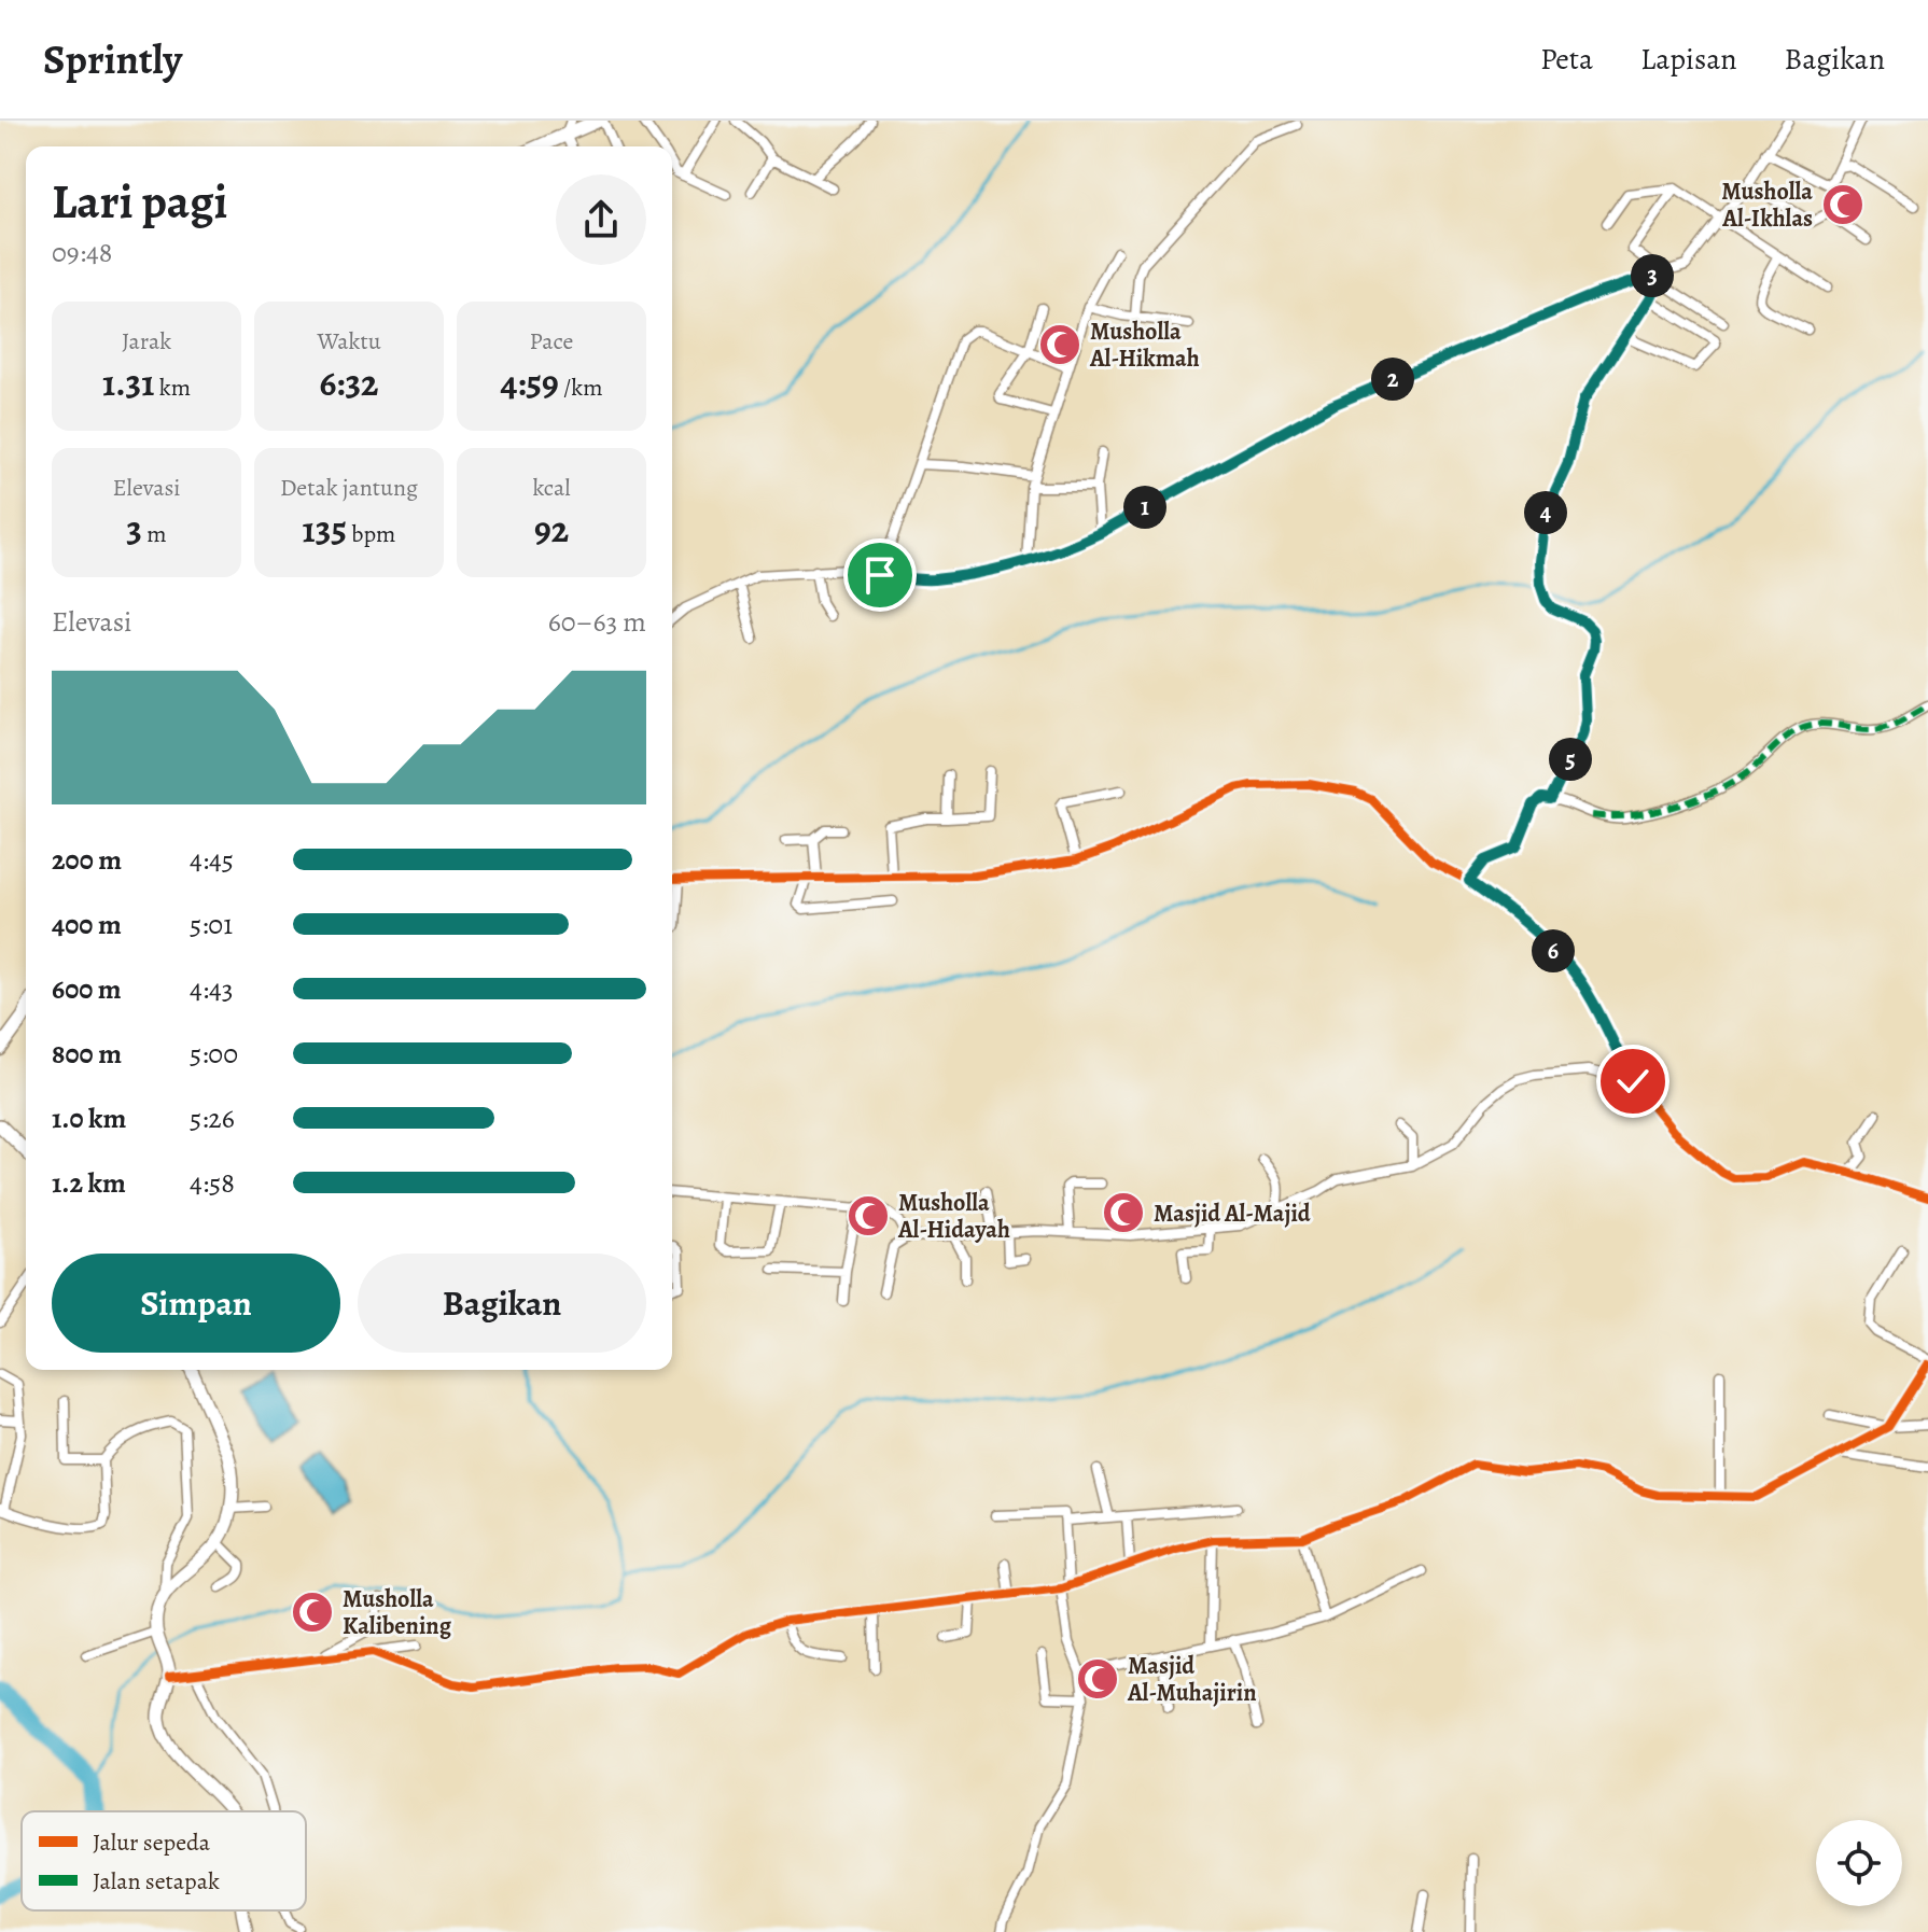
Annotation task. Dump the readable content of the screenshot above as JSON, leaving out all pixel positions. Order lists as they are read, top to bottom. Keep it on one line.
{"places":{"mosque":["Musholla Al-Ikhlas","Musholla Al-Hikmah","Masjid Al-Majid","Musholla Al-Hidayah","Musholla Kalibening","Masjid Al-Muhajirin"]},"legend":["Jalur sepeda","Jalan setapak"],"page":{"header":"Sprintly","nav":["Peta","Lapisan","Bagikan"],"heading":["Lari pagi","09:48"],"pins":["3","2","1","4","5","6"],"stats":[["Jarak","1.31 km"],["Waktu","6:32"],["Pace","4:59 /km"],["Elevasi","3 m"],["Detak jantung","135 bpm"],["kcal","92"]],"chart":["Elevasi","60–63 m"],"list":[{"name":"200 m","note":"4:45"},{"name":"400 m","note":"5:01"},{"name":"600 m","note":"4:43"},{"name":"800 m","note":"5:00"},{"name":"1.0 km","note":"5:26"},{"name":"1.2 km","note":"4:58"}],"buttons":["Simpan","Bagikan"]}}
